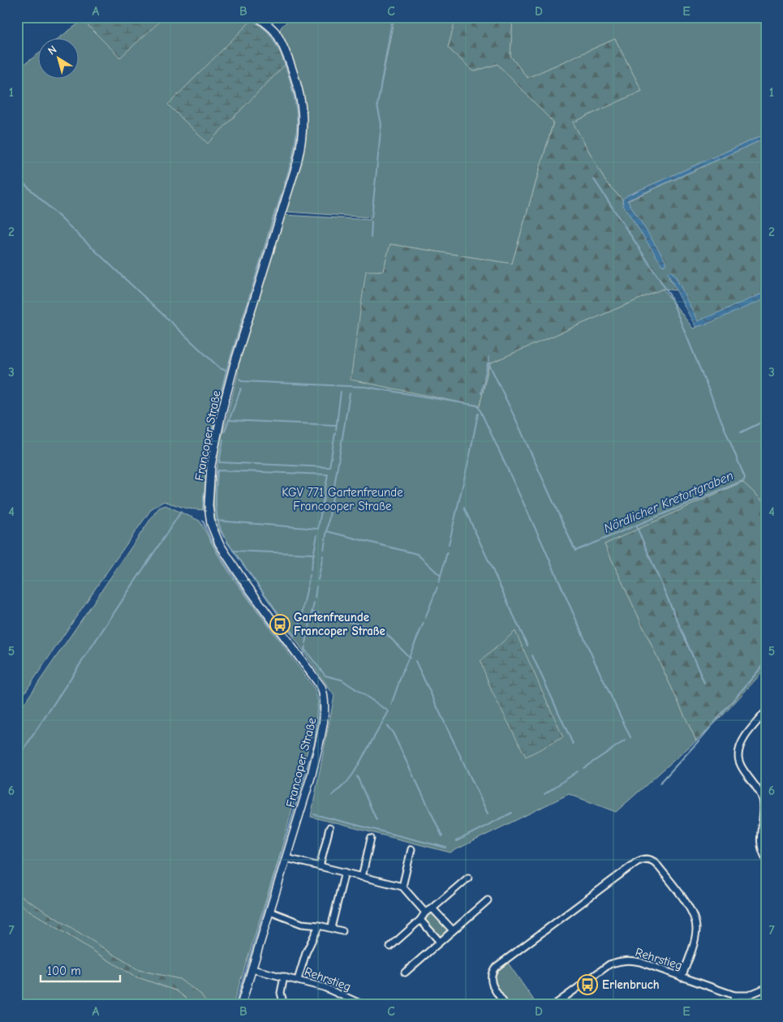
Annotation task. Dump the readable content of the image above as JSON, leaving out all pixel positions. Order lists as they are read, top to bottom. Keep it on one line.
{"streets":{"main road":["Francoper Straße"],"street":["Rehrstieg"]},"crossings":[["Francoper Straße","Rehrstieg"]],"water":["Nördlicher Kretortgraben"],"parks":["KGV 771 Gartenfreunde Francooper Straße"],"places":{"bus stop":["Gartenfreunde Francoper Straße","Erlenbruch"]},"scale_bar":"100 m","north":"top left","grid":{"columns":["A","B","C","D","E"],"rows":["1","2","3","4","5","6","7"]}}
